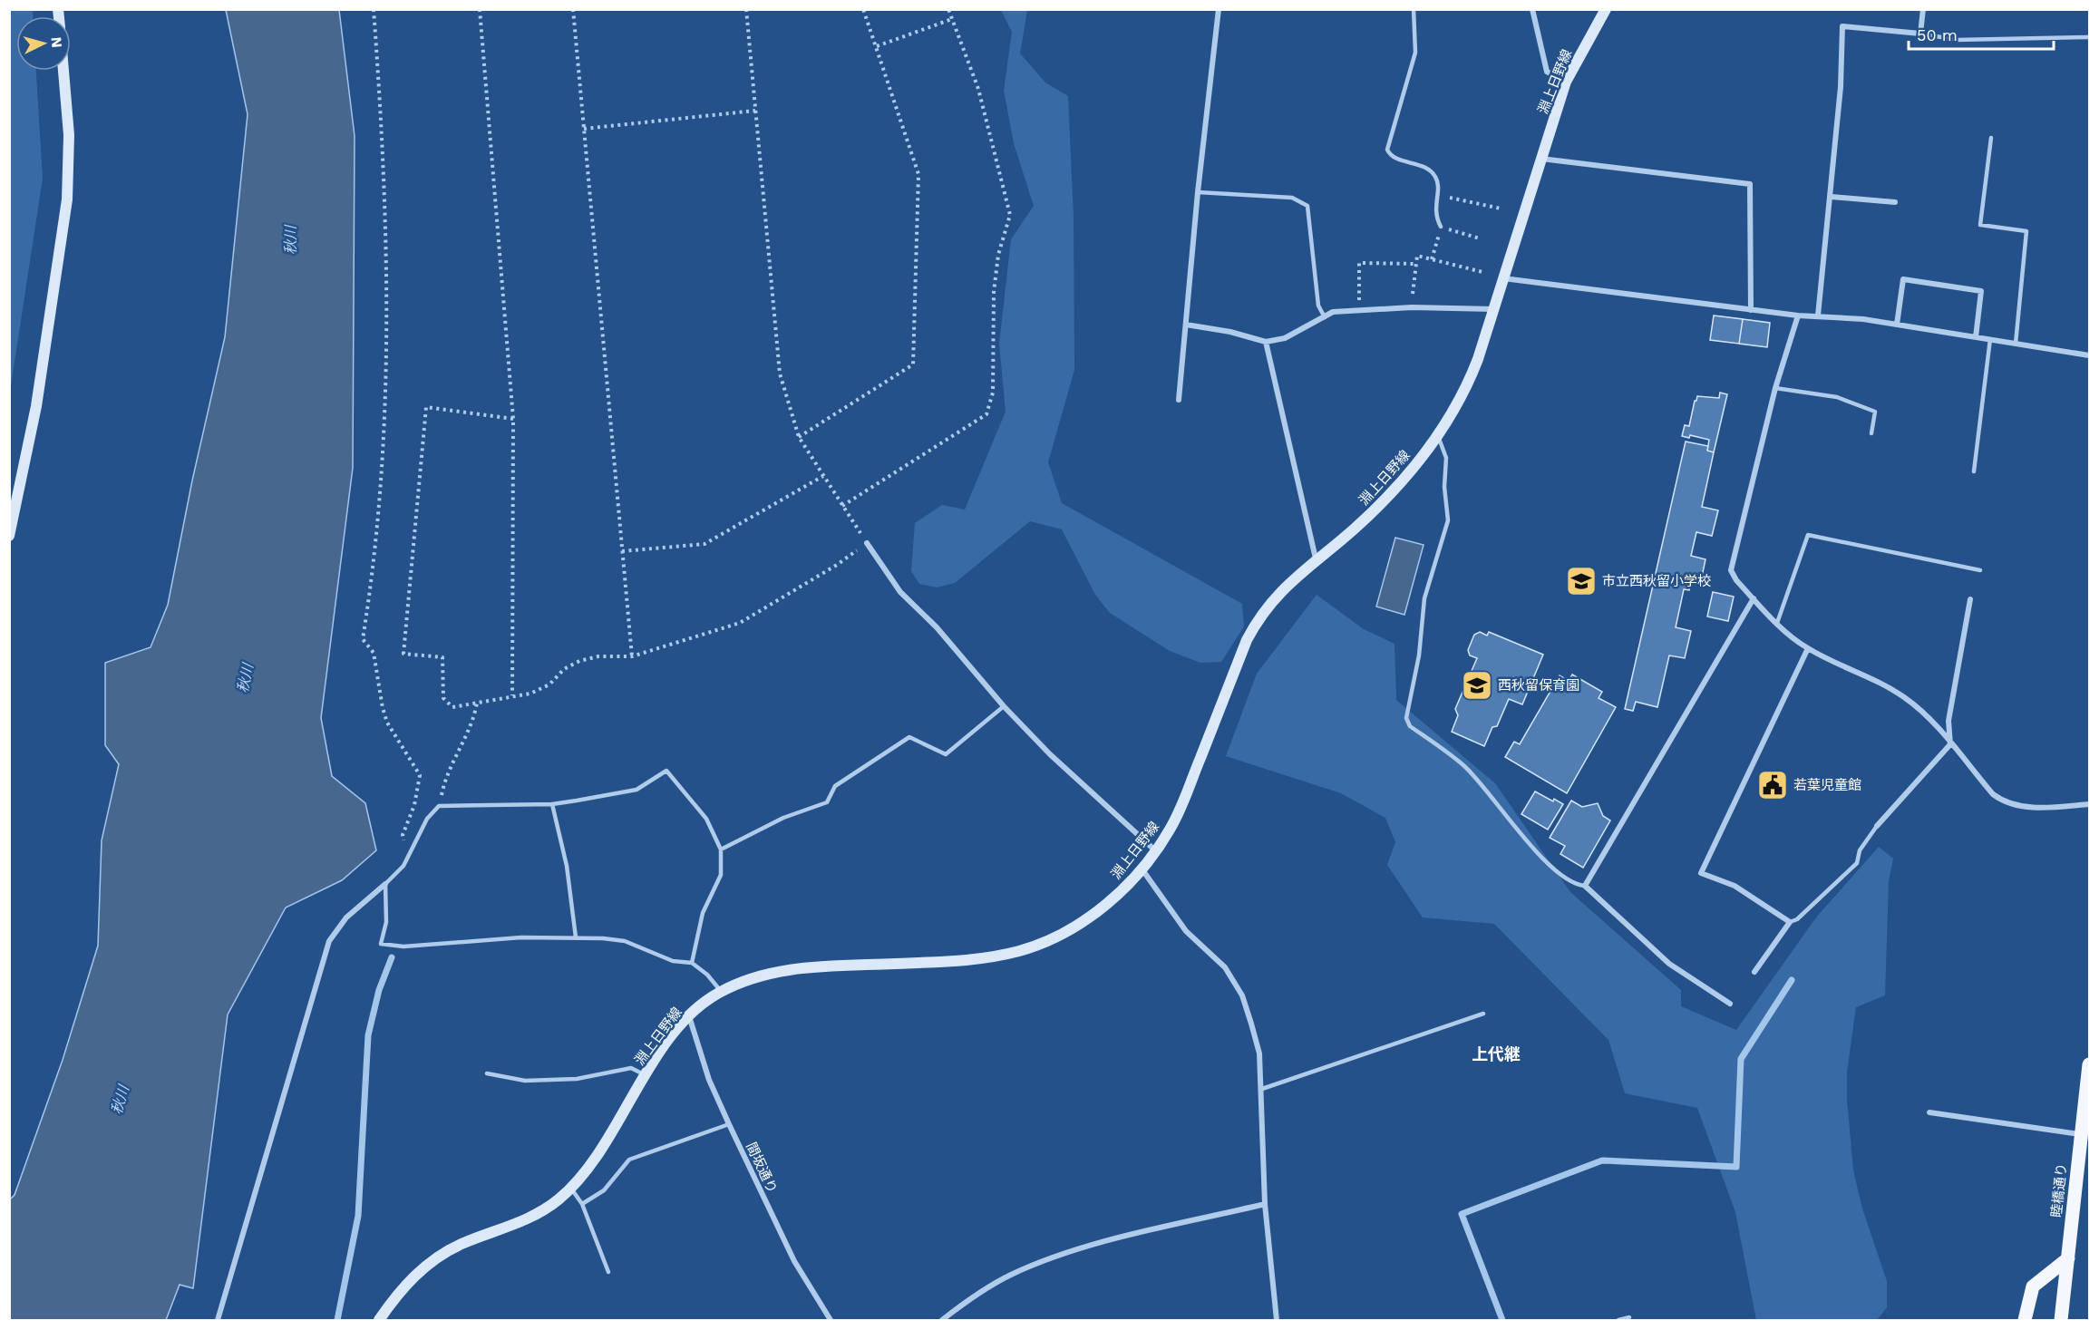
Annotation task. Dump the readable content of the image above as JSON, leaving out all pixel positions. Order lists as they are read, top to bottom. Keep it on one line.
{"streets":{"main road":["淵上日野線","睦橋通り"],"street":["間坂通り"]},"crossings":[["淵上日野線","間坂通り"]],"districts":["上代継"],"water":["秋川"],"places":{"school or university":["市立西秋留小学校","西秋留保育園"],"public building":["若葉児童館"]},"scale_bar":"50 m","north":"right"}
